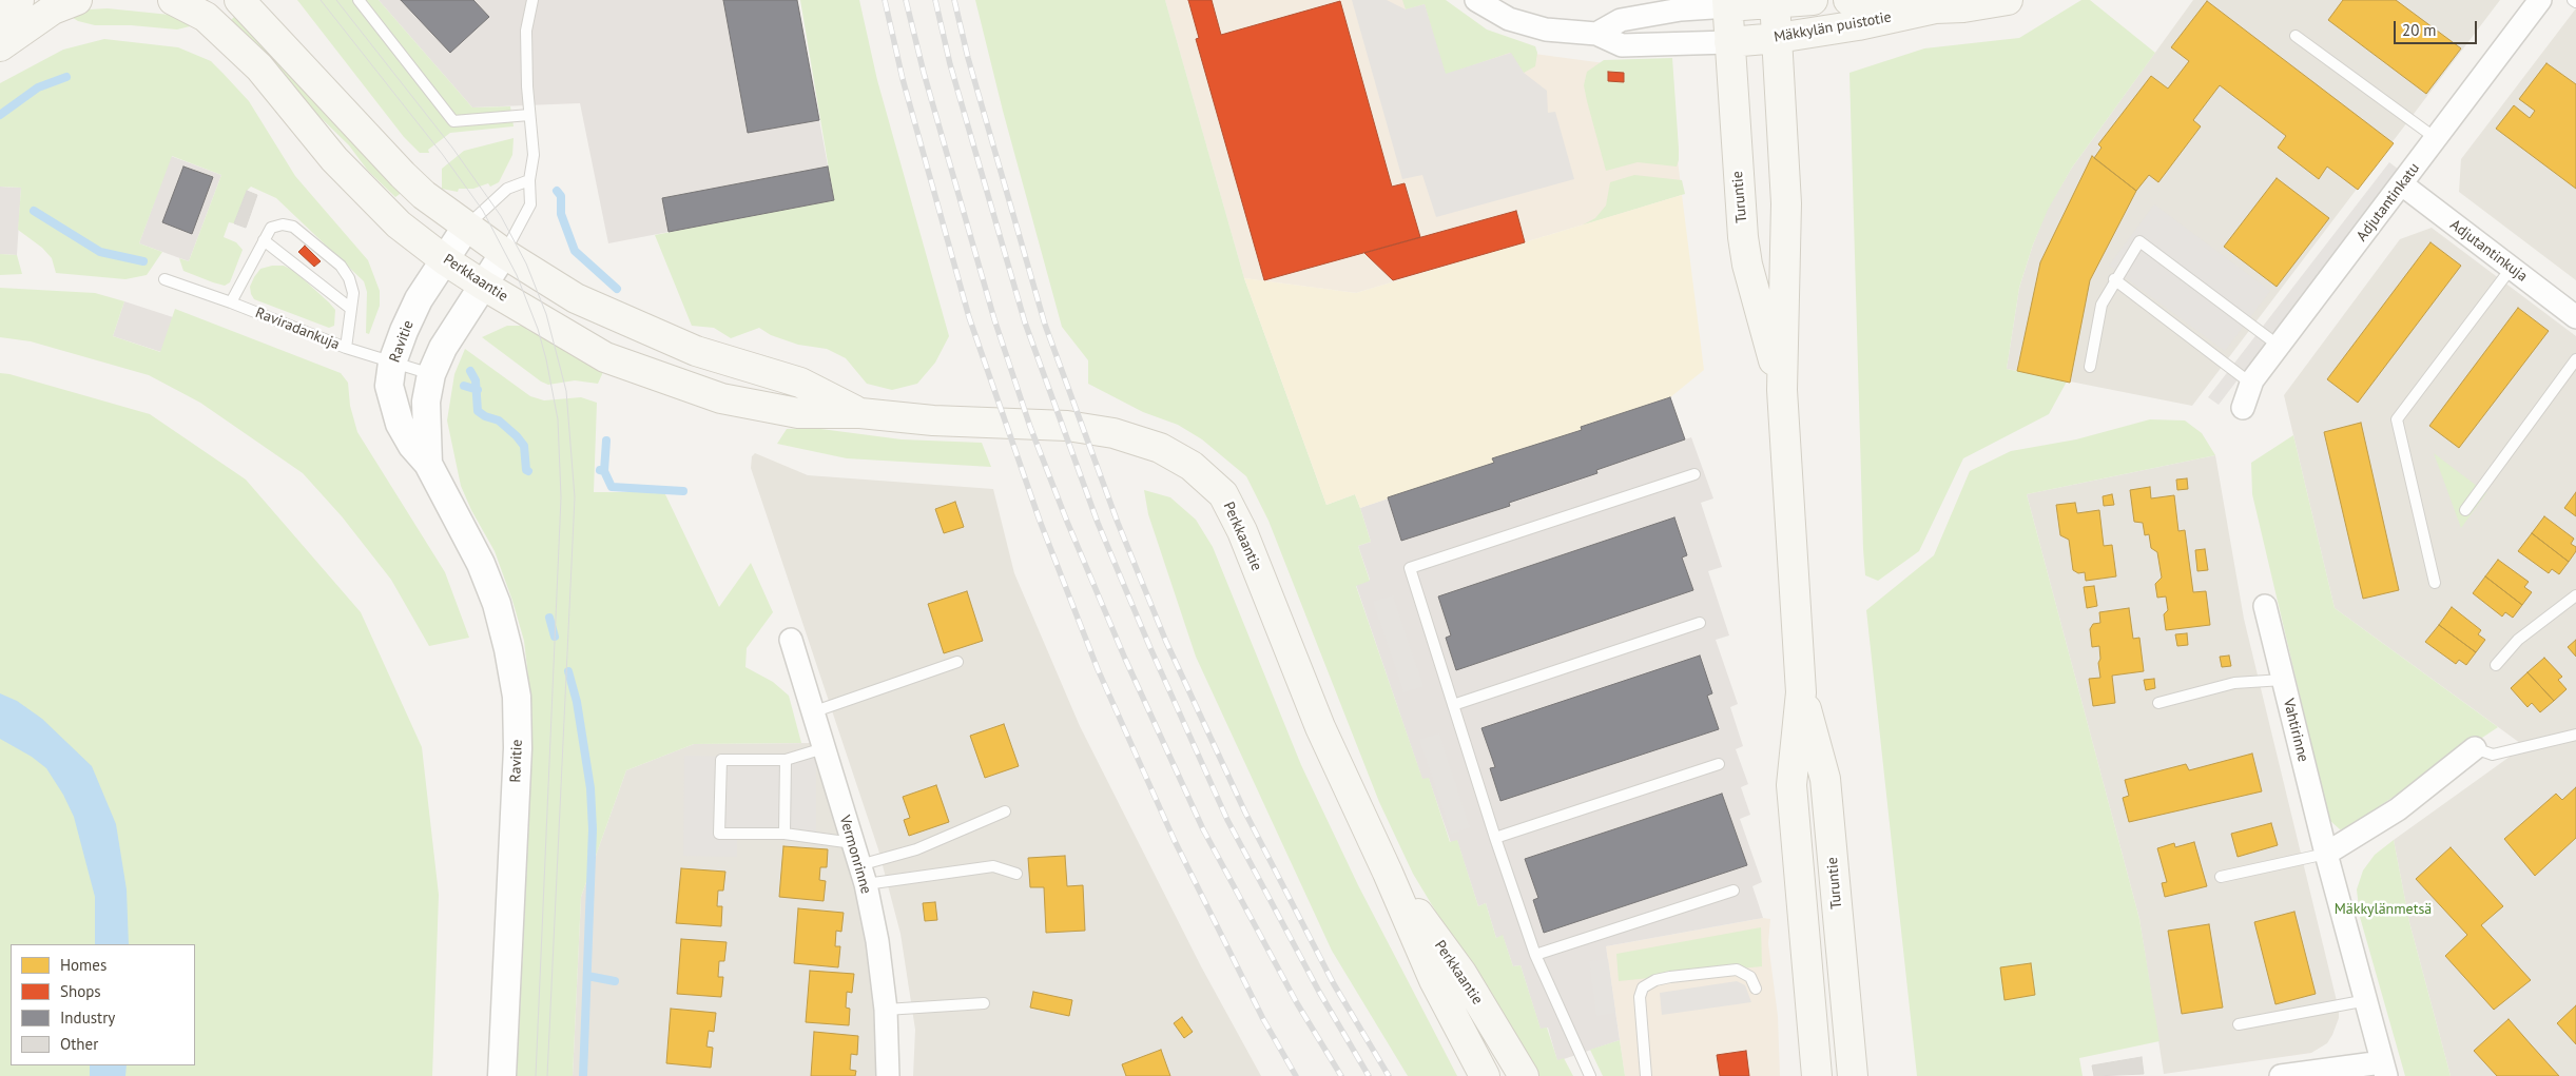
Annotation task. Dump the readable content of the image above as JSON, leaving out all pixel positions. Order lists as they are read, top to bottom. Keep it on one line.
{"streets":{"main road":["Mäkkylän puistotie","Turuntie","Perkkaantie"],"street":["Adjutantinkatu","Adjutantinkuja","Ravitie","Vahtirinne","Vermonrinne"],"lane":["Raviradankuja"]},"crossings":[["Mäkkylän puistotie","Turuntie"],["Adjutantinkatu","Adjutantinkuja"],["Perkkaantie","Ravitie"],["Raviradankuja","Ravitie"]],"parks":["Mäkkylänmetsä"],"legend":["Homes","Shops","Industry","Other"],"scale_bar":"20 m"}
